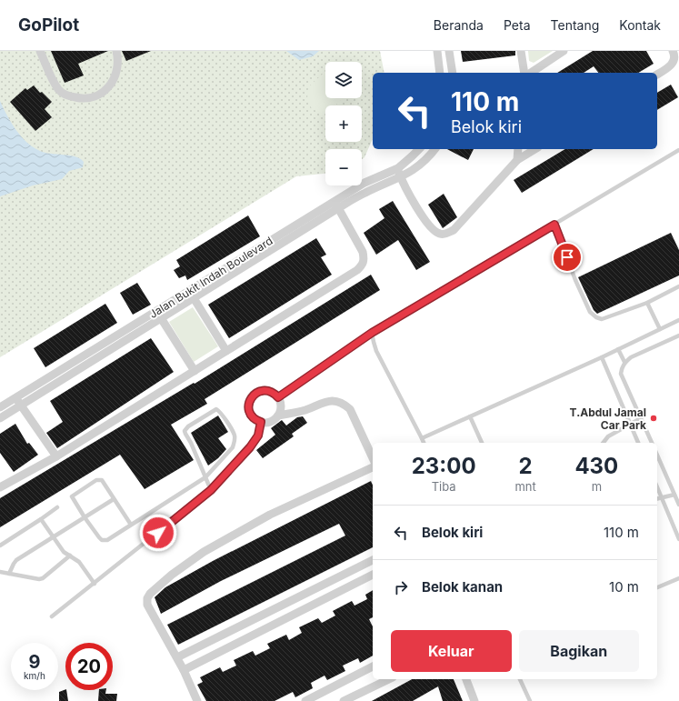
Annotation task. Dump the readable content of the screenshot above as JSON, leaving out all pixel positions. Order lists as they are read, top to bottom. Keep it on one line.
{"places":["T.Abdul Jamal Car Park"],"page":{"header":"GoPilot","nav":["Beranda","Peta","Tentang","Kontak"],"map_buttons":["+","−"],"turn":["110 m","Belok kiri"],"eta":["23:00","Tiba","2","mnt","430","m"],"list":[{"name":"Belok kiri","value":"110 m"},{"name":"Belok kanan","value":"10 m"}],"buttons":["Keluar","Bagikan"],"speed":"9 km/h","limit":"20"}}
